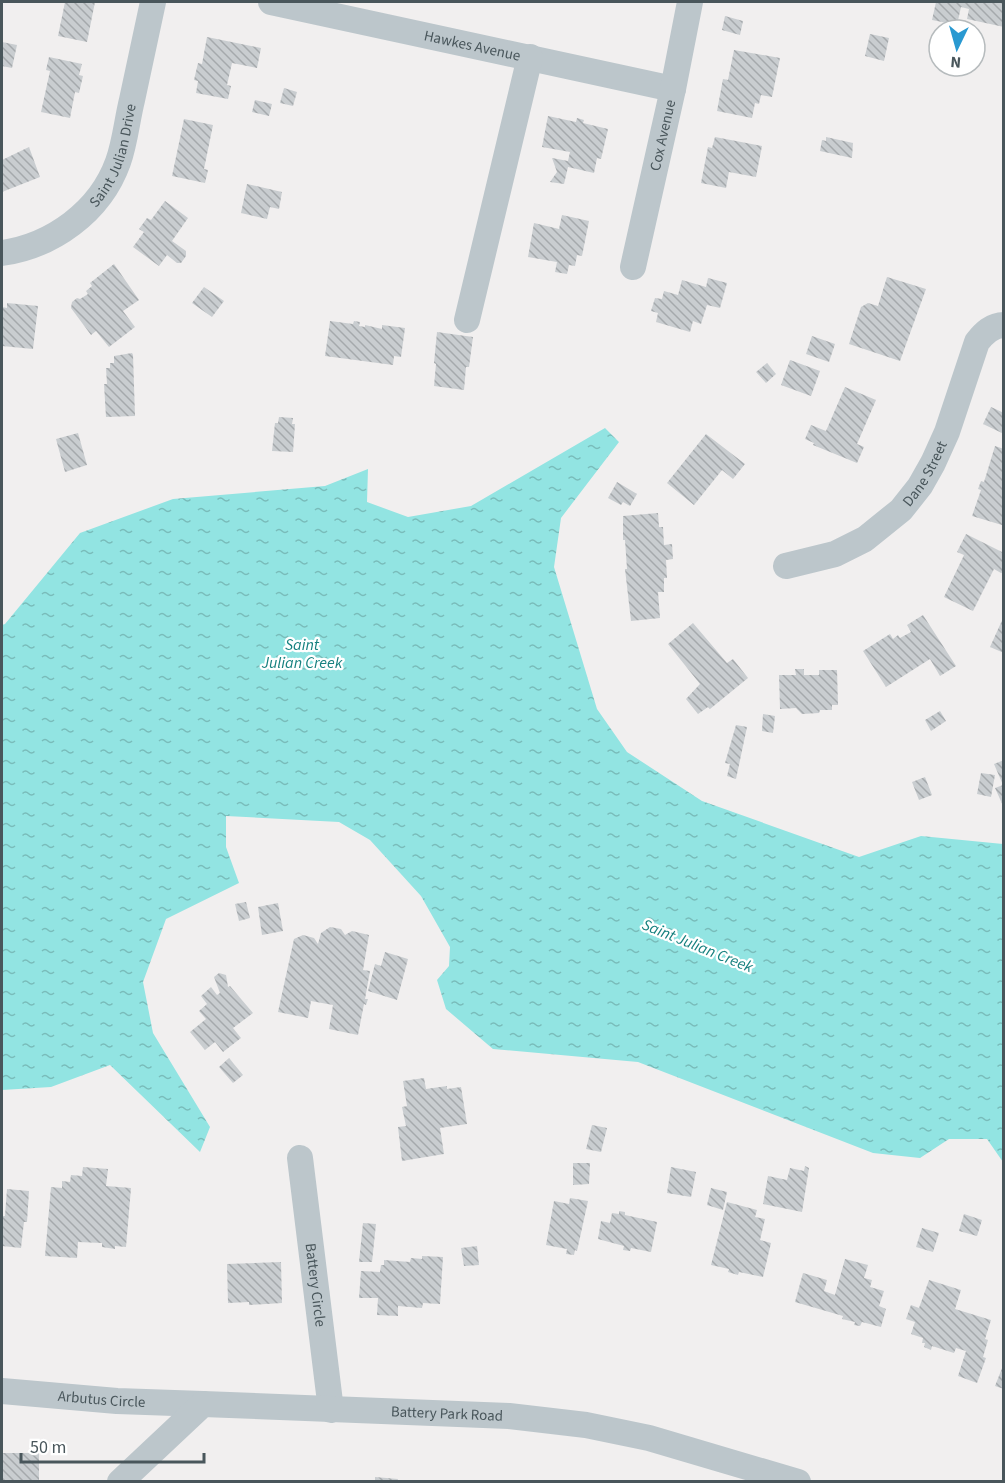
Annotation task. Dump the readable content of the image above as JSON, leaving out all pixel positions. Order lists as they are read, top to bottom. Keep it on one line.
{"streets":{"street":["Hawkes Avenue","Cox Avenue","Saint Julian Drive","Dane Street","Battery Circle","Arbutus Circle","Battery Park Road"]},"crossings":[["Hawkes Avenue","Cox Avenue"],["Battery Circle","Battery Park Road"],["Arbutus Circle","Battery Park Road"]],"water":["Saint Julian Creek"],"scale_bar":"50 m","north":"bottom"}
